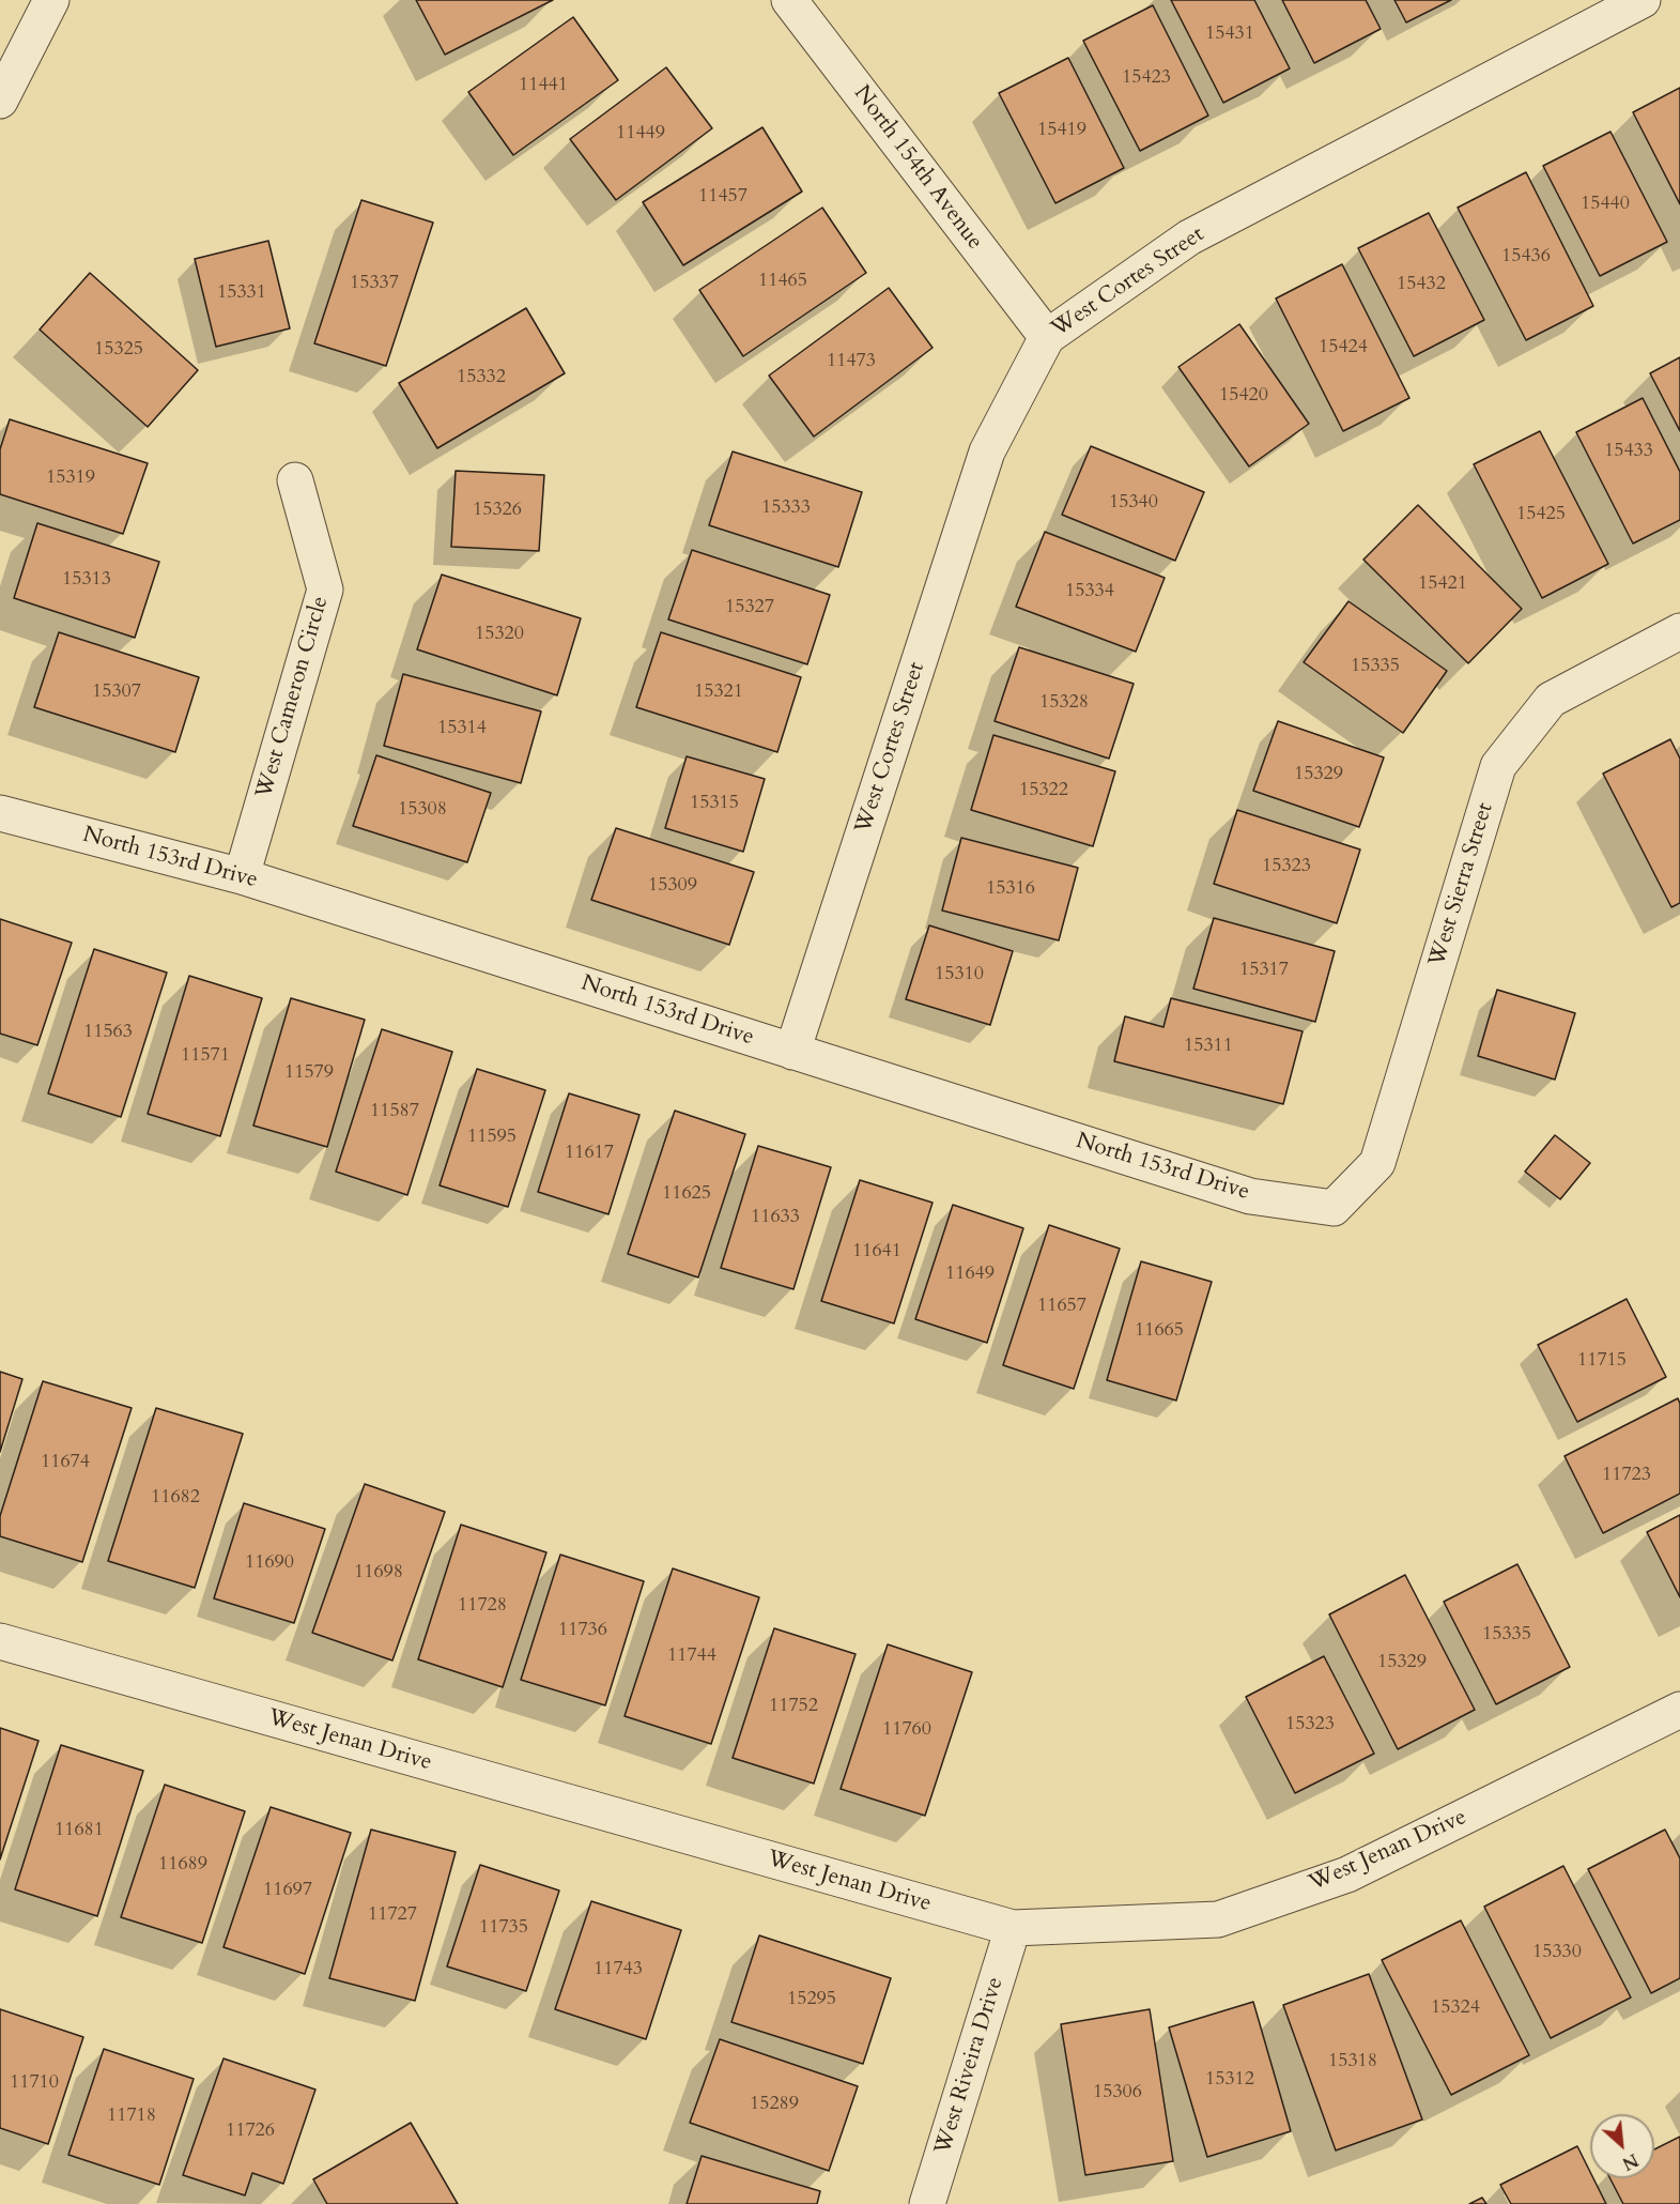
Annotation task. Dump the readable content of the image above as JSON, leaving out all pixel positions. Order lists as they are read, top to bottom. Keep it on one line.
{"streets":{"street":["North 154th Avenue","West Cortes Street","West Cameron Circle","North 153rd Drive","West Sierra Street","West Jenan Drive","West Riveira Drive"]},"crossings":[["North 154th Avenue","West Cortes Street"],["West Cortes Street","North 153rd Drive"],["West Cameron Circle","North 153rd Drive"],["North 153rd Drive","West Sierra Street"],["West Jenan Drive","West Riveira Drive"]],"house_numbers":["15431","15423","11441","15419","11449","11457","15440","15436","11465","15337","15432","15331","15424","15325","11473","15332","15420","15433","15319","15340","15333","15326","15425","15313","15421","15334","15327","15320","15335","15307","15321","15328","15314","15329","15322","15315","15308","15323","15309","15316","15317","15310","11563","15311","11571","11579","11587","11595","11617","11625","11633","11641","11649","11657","11665","11715","11674","11723","11682","11690","11698","11728","11736","15335","11744","15329","11752","15323","11760","11681","11689","11697","11727","11735","15330","11743","15295","15324","15318","15312","11710","15306","15289","11718","11726"],"north":"bottom right"}
